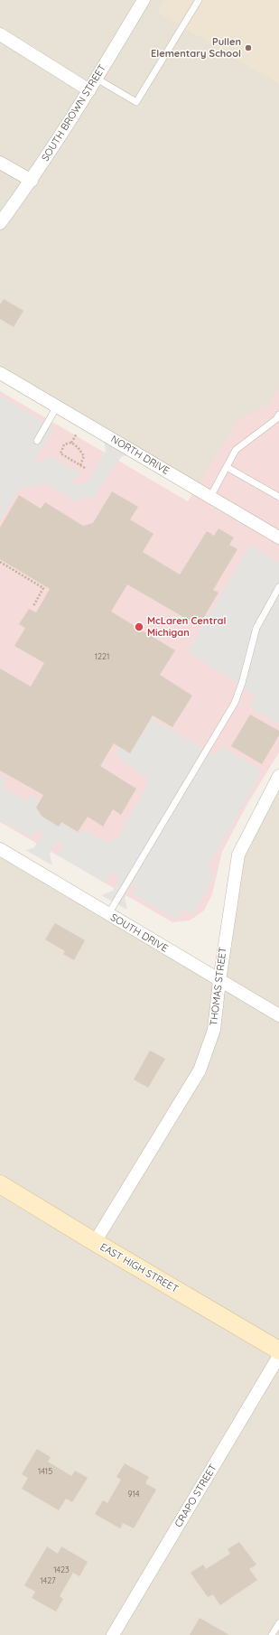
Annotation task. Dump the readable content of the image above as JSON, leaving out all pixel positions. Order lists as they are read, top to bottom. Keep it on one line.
{"streets":{"street":["SOUTH BROWN STREET","NORTH DRIVE","SOUTH DRIVE","THOMAS STREET","EAST HIGH STREET","CRAPO STREET"]},"crossings":[["SOUTH DRIVE","THOMAS STREET"],["THOMAS STREET","EAST HIGH STREET"]],"places":["Pullen Elementary School","McLaren Central Michigan"],"house_numbers":["1221","1415","914","1423","1427"]}
